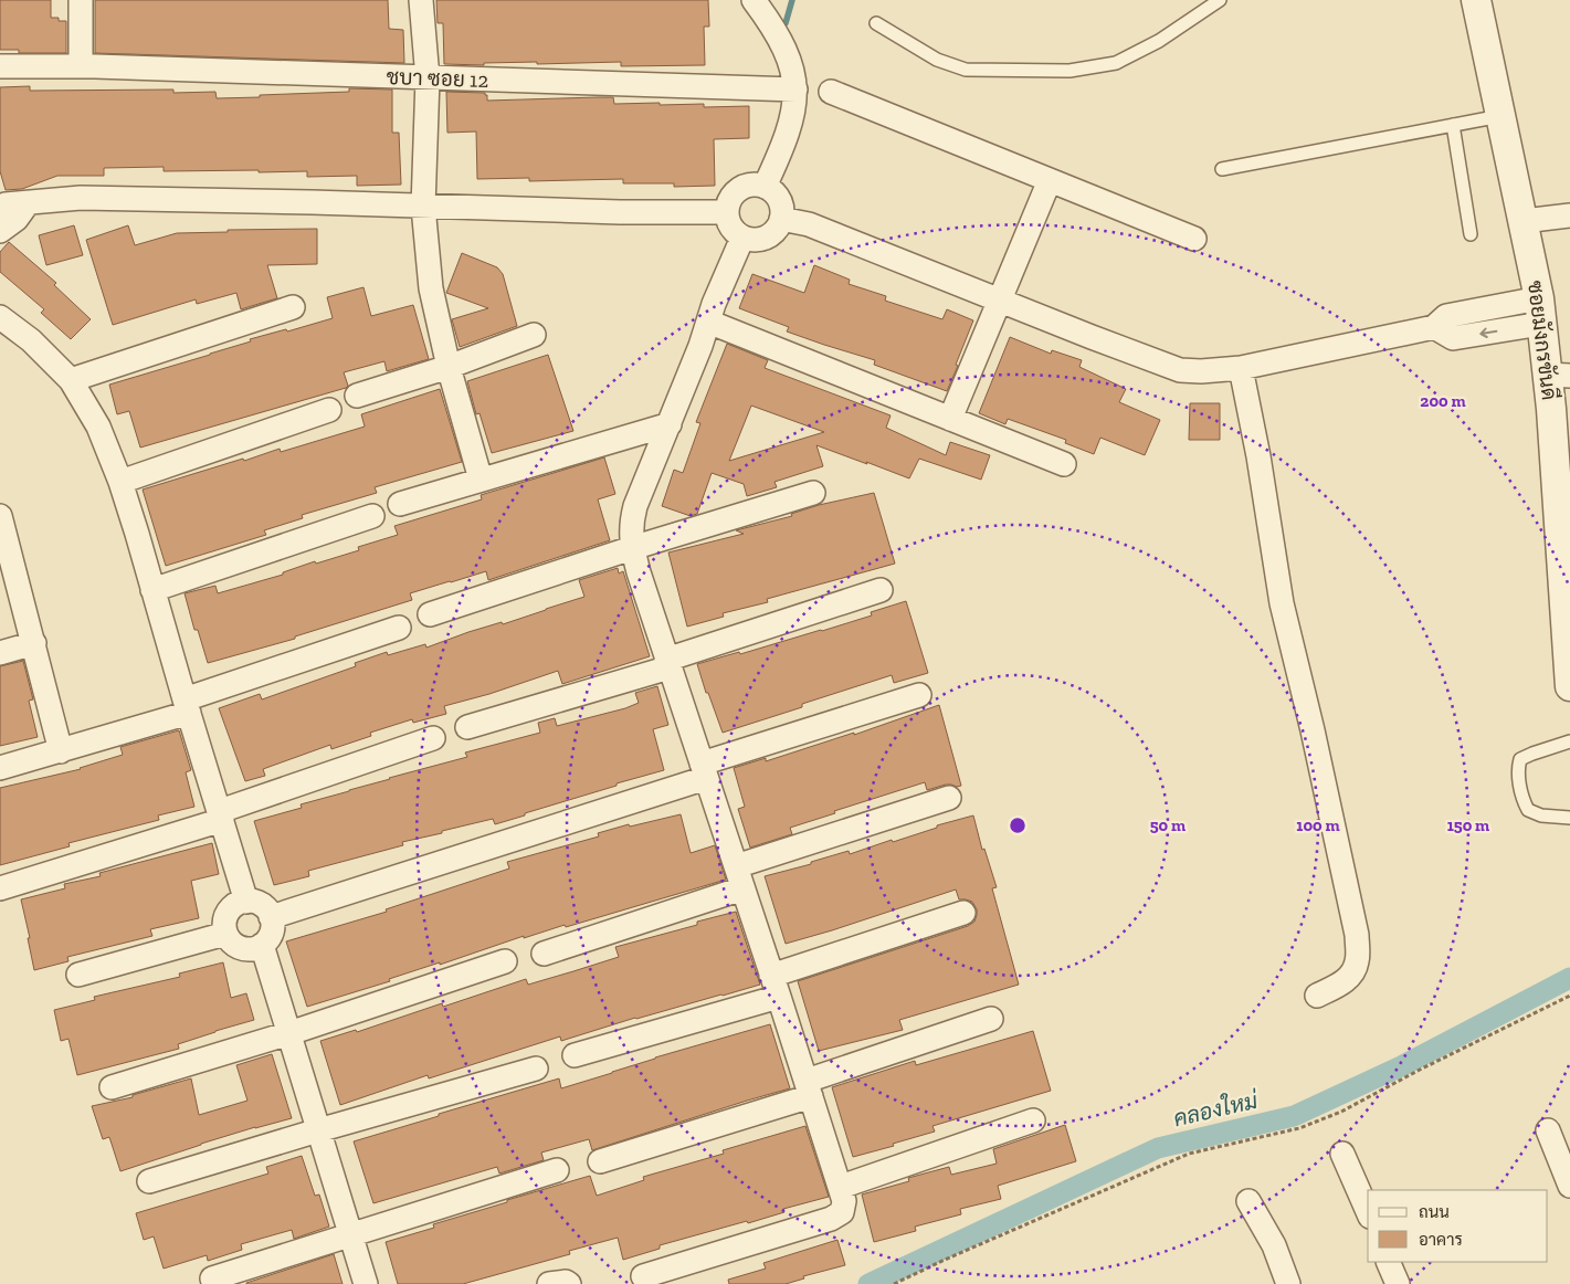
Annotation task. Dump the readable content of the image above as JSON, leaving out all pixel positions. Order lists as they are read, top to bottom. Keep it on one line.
{"streets":{"street":["ชบา ซอย 12","ซอยมังกรขันดี"]},"water":["คลองใหม่"],"legend":["ถนน","อาคาร"],"rings":["200 m","50 m","100 m","150 m"]}
